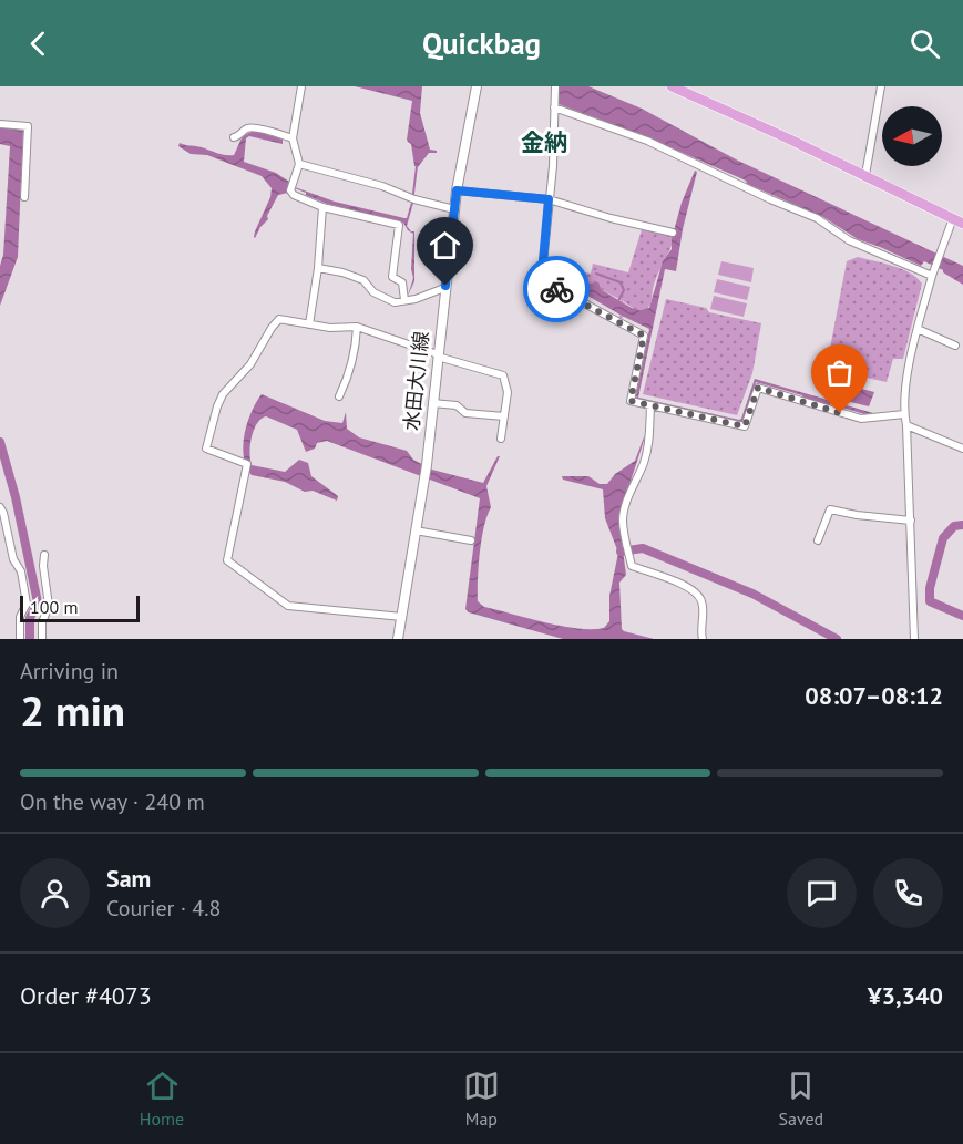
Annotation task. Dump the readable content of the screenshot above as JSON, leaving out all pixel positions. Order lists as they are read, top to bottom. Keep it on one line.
{"streets":{"main road":["水田大川線"]},"districts":["金納"],"scale_bar":"100 m","north":"left","page":{"header":"Quickbag","scale":"100 m","heading":["2 min","Arriving in","08:07–08:12"],"panel":["Sam","Courier · 4.8","Order #4073","¥3,340"],"bar":"On the way · 240 m","tabs":["Home","Map","Saved"]}}
